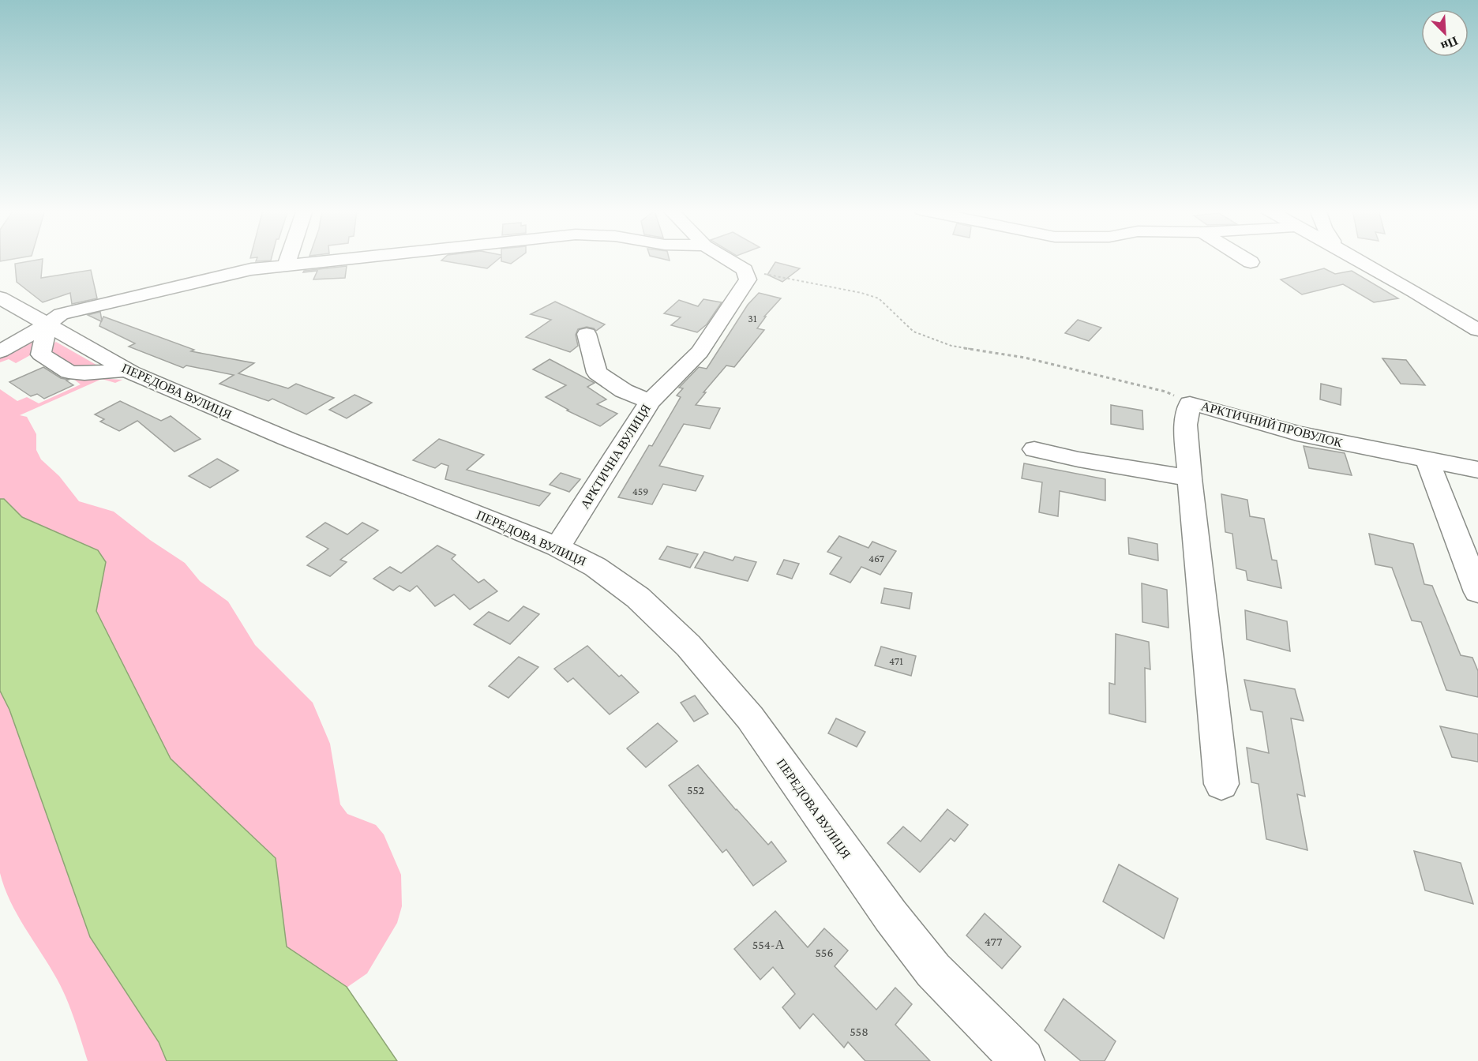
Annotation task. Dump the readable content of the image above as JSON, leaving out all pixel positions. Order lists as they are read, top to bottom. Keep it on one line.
{"streets":{"street":["ПЕРЕДОВА ВУЛИЦЯ","АРКТИЧНИЙ ПРОВУЛОК","АРКТИЧНА ВУЛИЦЯ"]},"crossings":[["ПЕРЕДОВА ВУЛИЦЯ","АРКТИЧНА ВУЛИЦЯ"]],"house_numbers":["31","459","467","471","552","477","554-А","556","558"],"north":"bottom right"}
